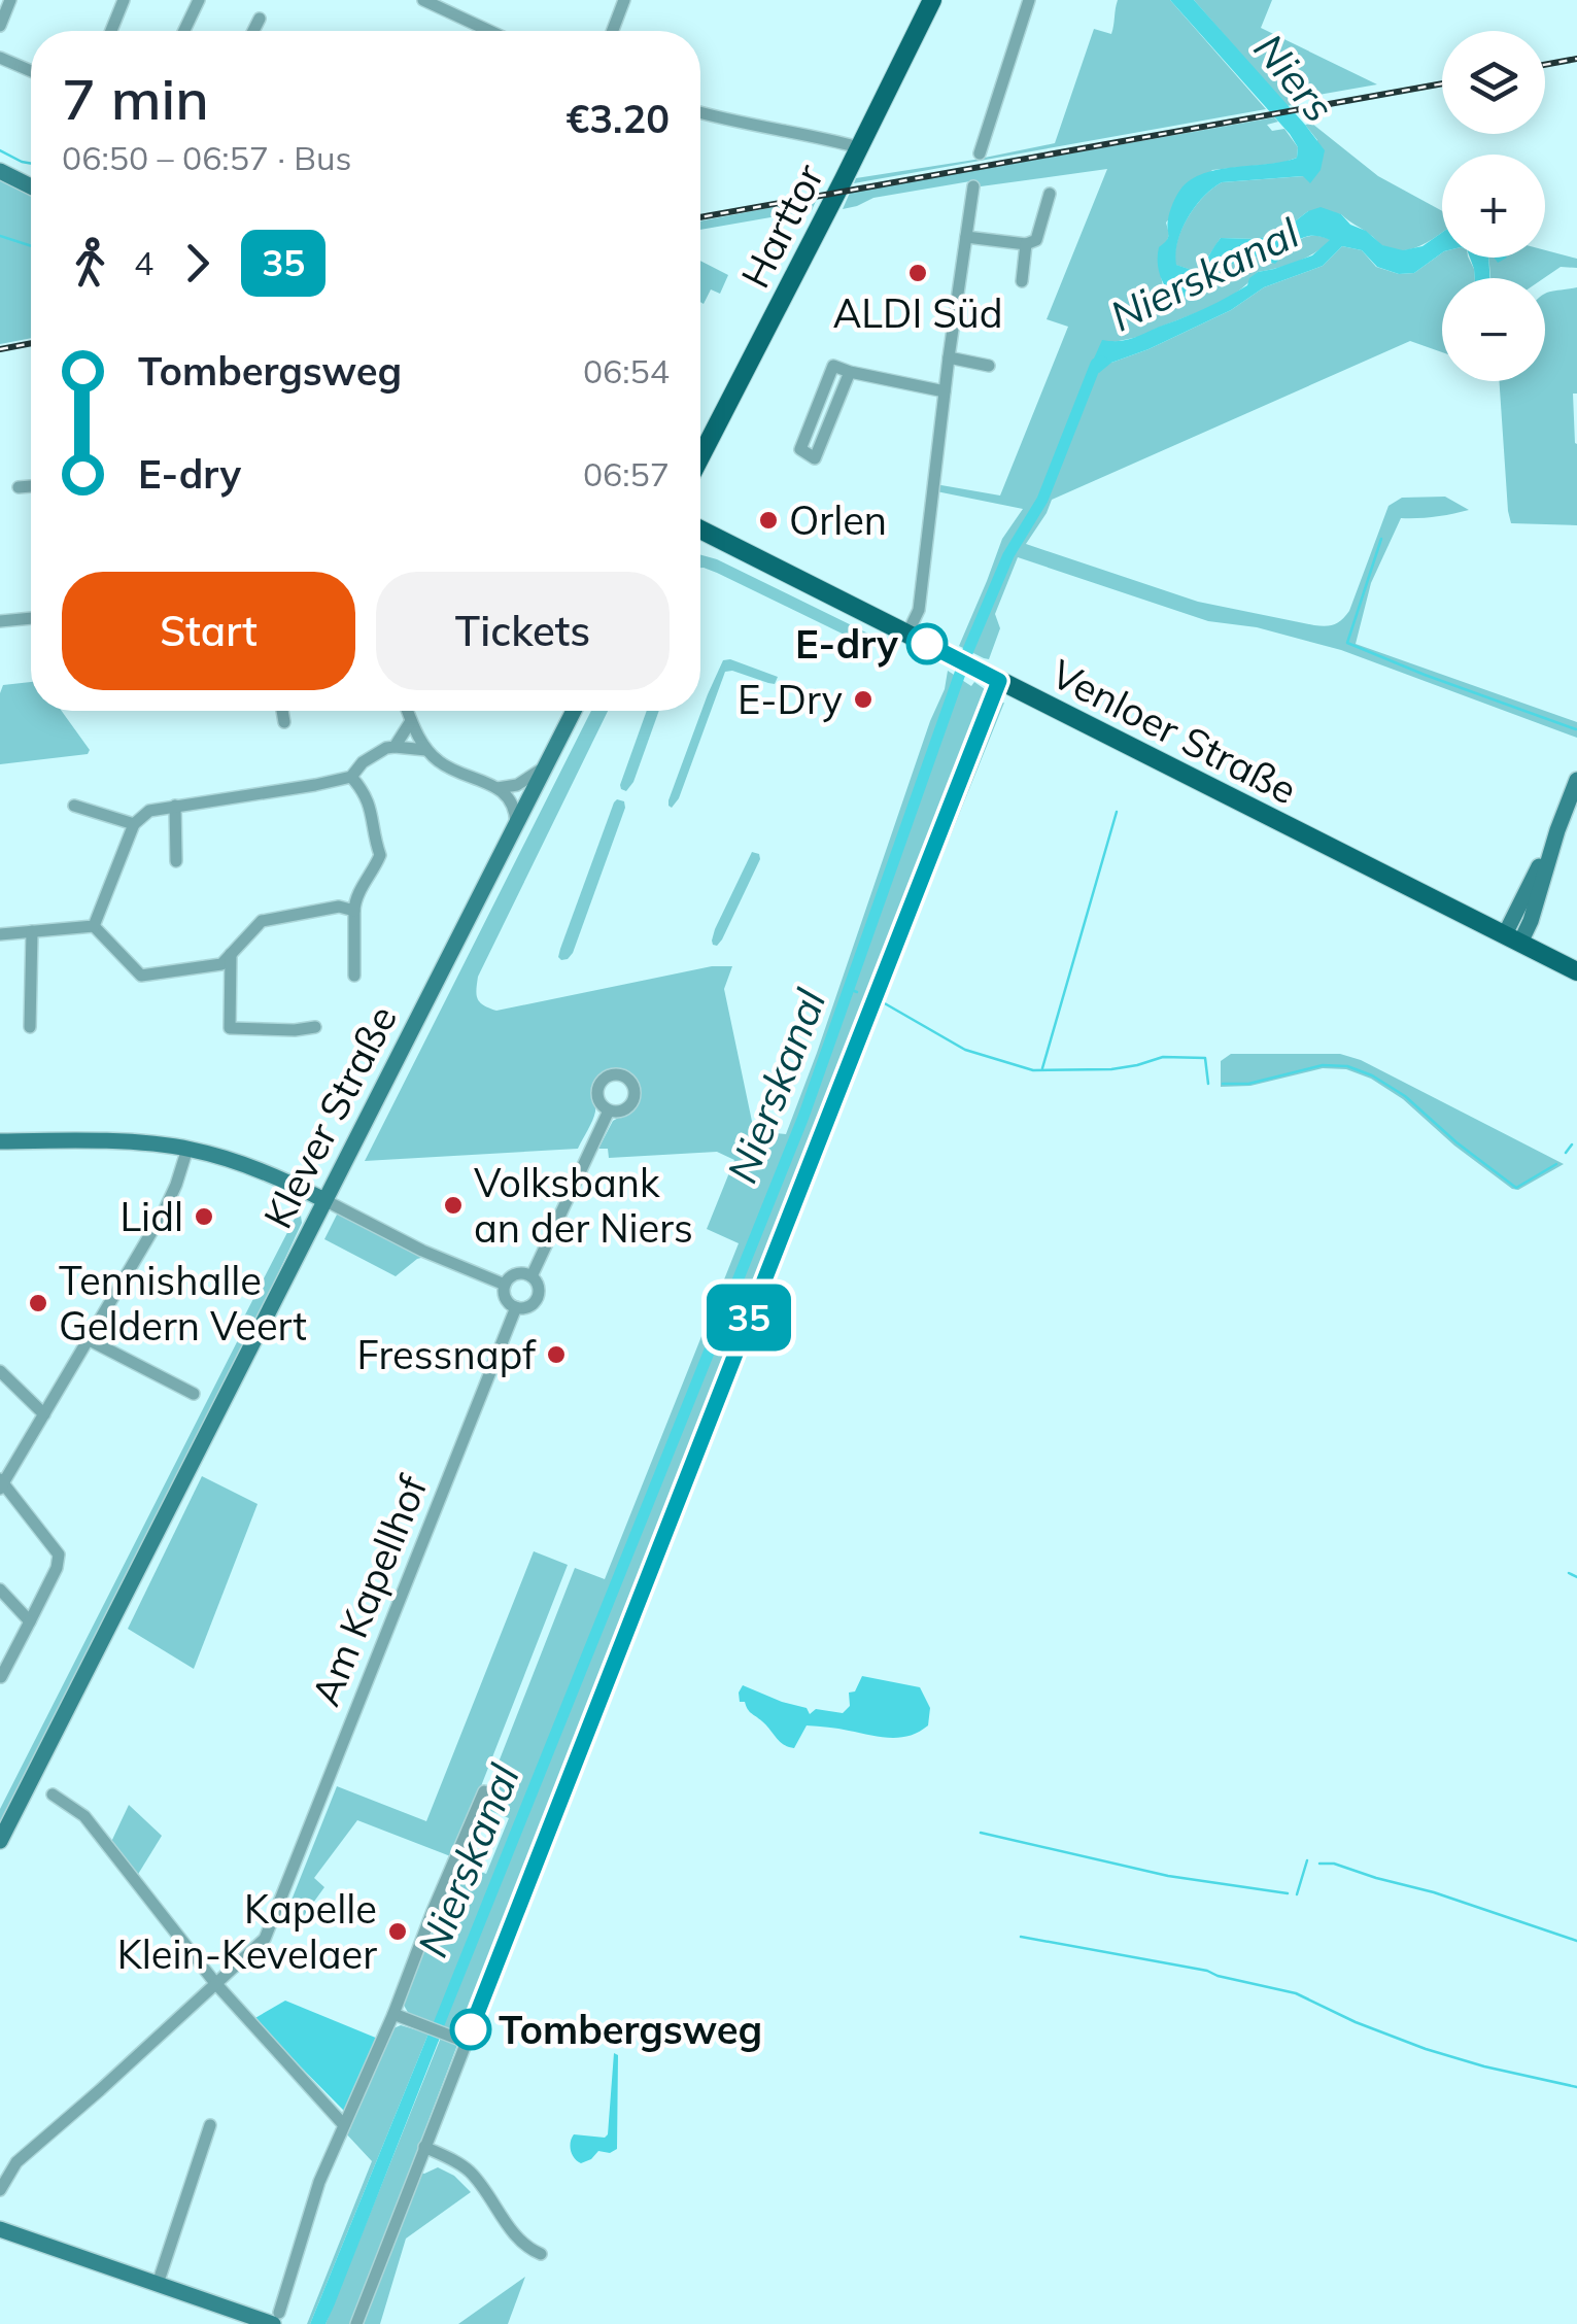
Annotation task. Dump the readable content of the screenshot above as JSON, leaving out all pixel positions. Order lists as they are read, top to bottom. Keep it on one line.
{"streets":{"main road":["Harttor","Venloer Straße","Klever Straße"],"street":["Am Kapellhof"]},"water":["Niers","Nierskanal"],"places":["ALDI Süd","Orlen","E-dry","E-Dry","Volksbank an der Niers","Lidl","Tennishalle Geldern Veert","Fressnapf","Kapelle Klein-Kevelaer","Tombergsweg"],"lines":["bus line 35"],"page":{"on_map":"35","map_buttons":["+","−"],"heading":["7 min","06:50 – 06:57 · Bus","€3.20"],"legs":["4","35"],"list":[{"name":"Tombergsweg","value":"06:54"},{"name":"E-dry","value":"06:57"}],"buttons":["Start","Tickets"]}}
